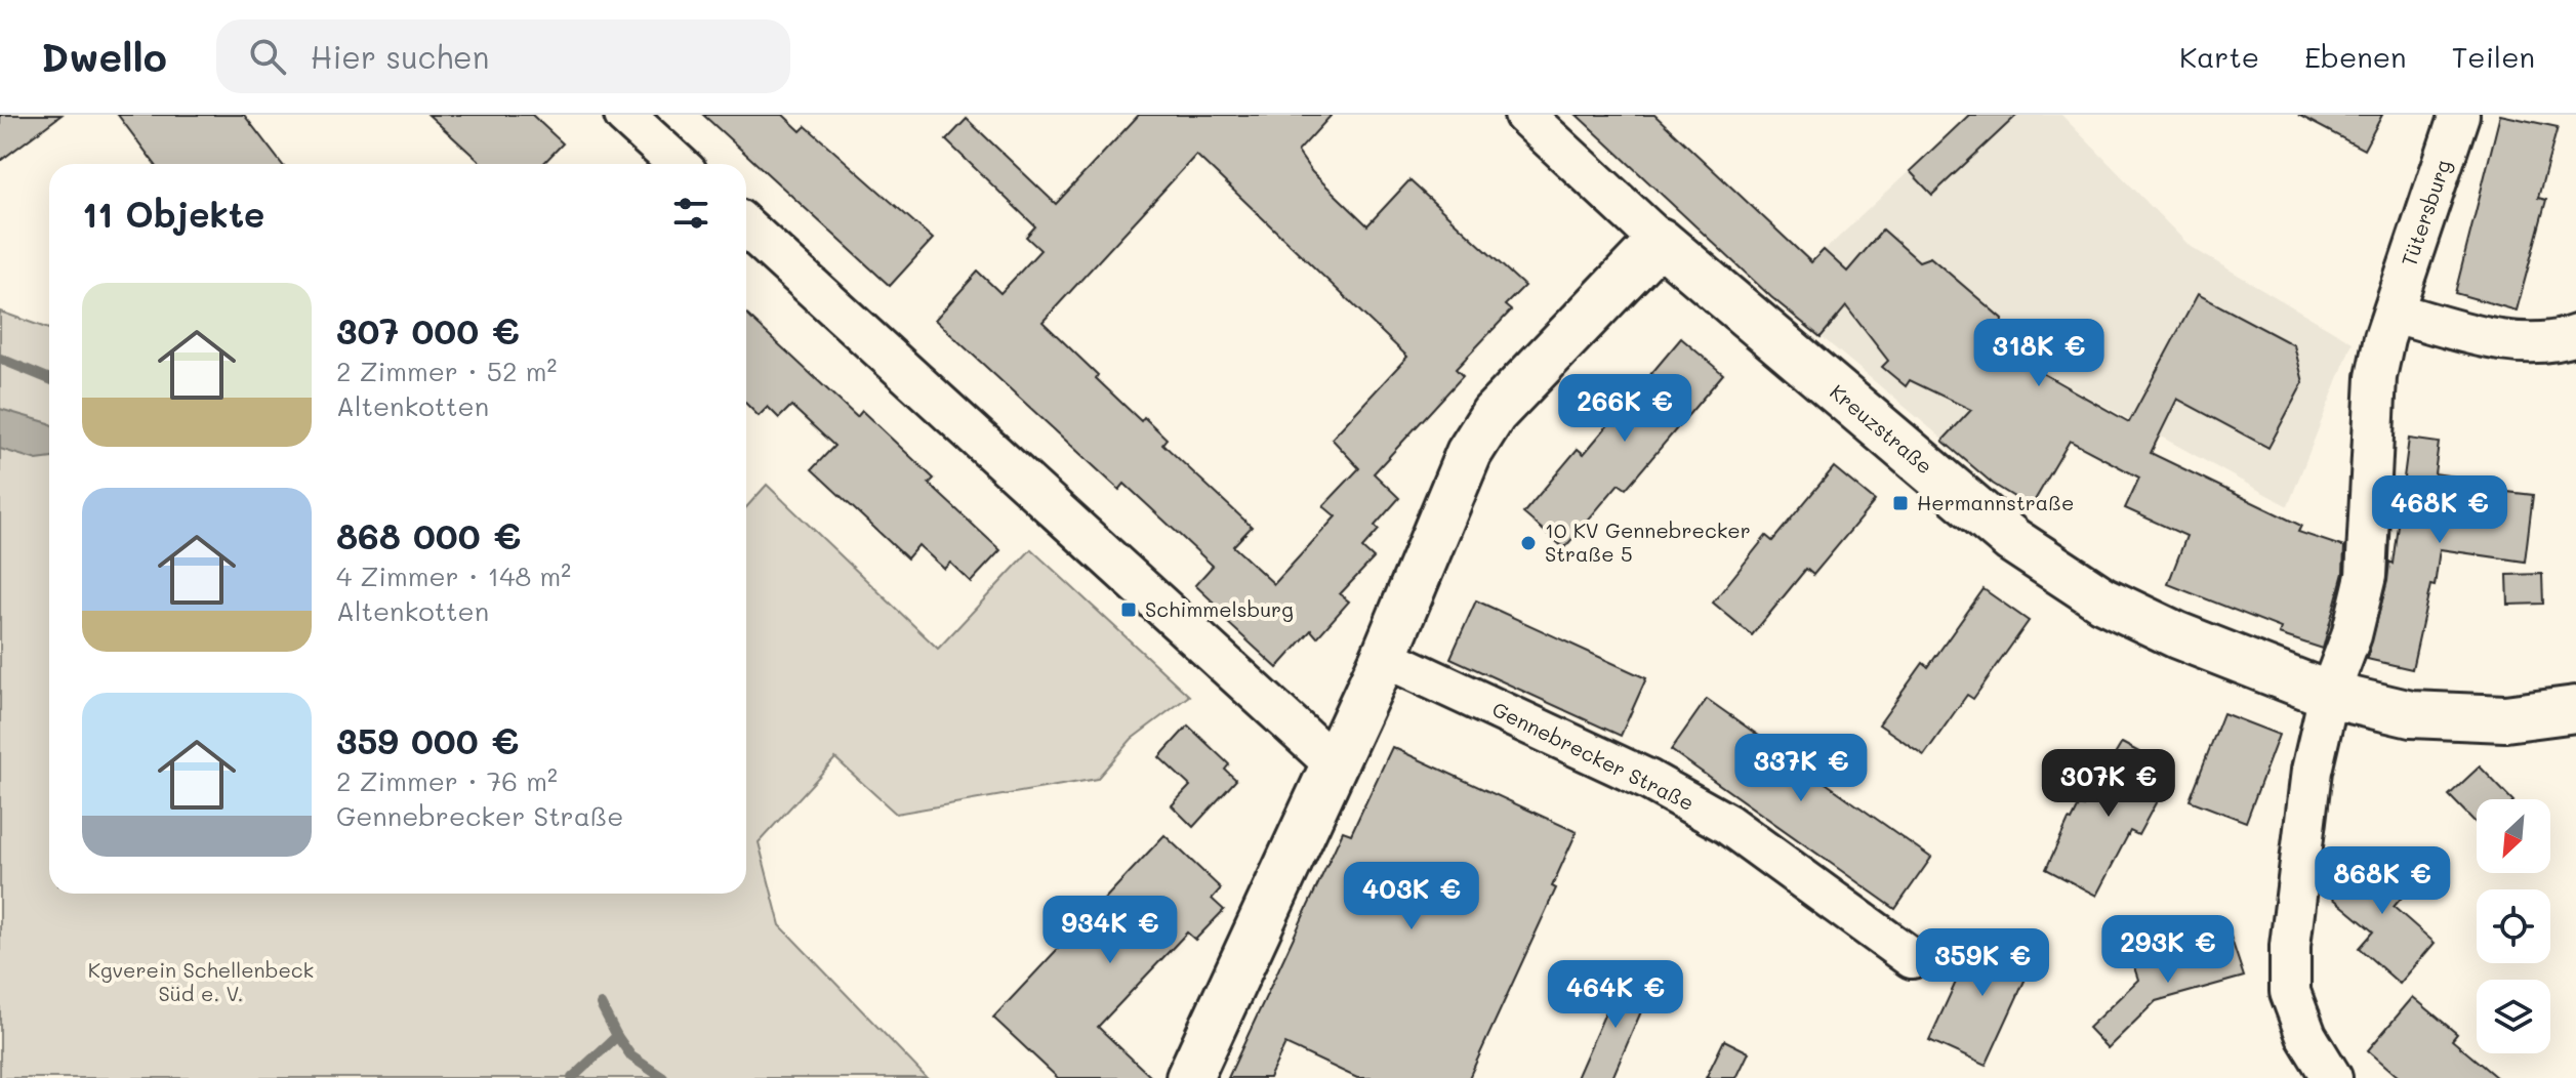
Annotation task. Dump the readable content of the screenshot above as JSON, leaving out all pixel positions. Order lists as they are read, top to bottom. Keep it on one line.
{"streets":{"main road":["Kreuzstraße"],"street":["Tütersburg","Gennebrecker Straße"]},"crossings":[["Tütersburg","Kreuzstraße"]],"parks":["Kgverein Schellenbeck Süd e. V."],"places":{"transit":["Hermannstraße","Schimmelsburg"],"other":["10 KV Gennebrecker Straße 5"]},"north":"bottom left","page":{"header":"Dwello","search":"Hier suchen","nav":["Karte","Ebenen","Teilen"],"heading":"11 Objekte","list":[{"name":"307 000 €","note":"2 Zimmer · 52 m² · Altenkotten"},{"name":"868 000 €","note":"4 Zimmer · 148 m² · Altenkotten"},{"name":"359 000 €","note":"2 Zimmer · 76 m² · Gennebrecker Straße"}],"price":["318K €","266K €","468K €","337K €","307K €","868K €","403K €","934K €","293K €","359K €","464K €"]}}
